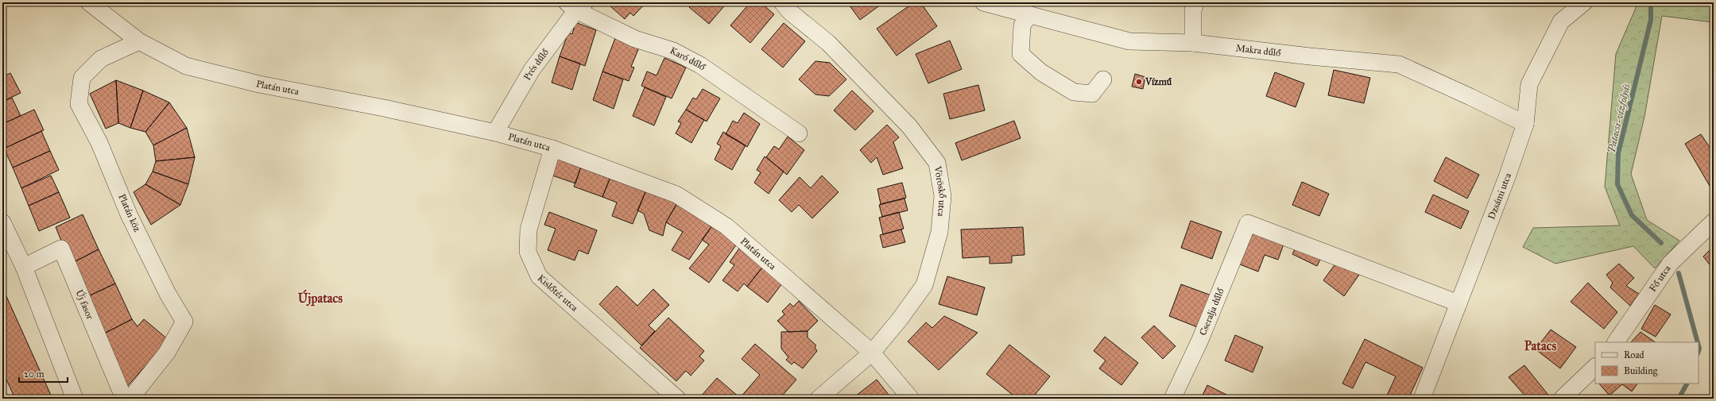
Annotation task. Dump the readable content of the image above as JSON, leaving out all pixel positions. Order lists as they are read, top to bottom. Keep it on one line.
{"streets":{"street":["Makra dűlő","Karó dűlő","Prés dűlő","Platán utca","Vöröskő utca","Dzsámi utca","Platán köz","Fő utca","Kislőtér utca","Új fasor","Cseralja dűlő"]},"crossings":[["Makra dűlő","Dzsámi utca"],["Karó dűlő","Prés dűlő"],["Prés dűlő","Platán utca"],["Platán utca","Vöröskő utca"],["Platán utca","Platán köz"],["Platán utca","Kislőtér utca"],["Dzsámi utca","Cseralja dűlő"]],"districts":["Újpatacs","Patacs"],"water":["Patacsi-vízfolyás"],"places":["Vízmű"],"legend":["Road","Building"],"scale_bar":"20 m"}
